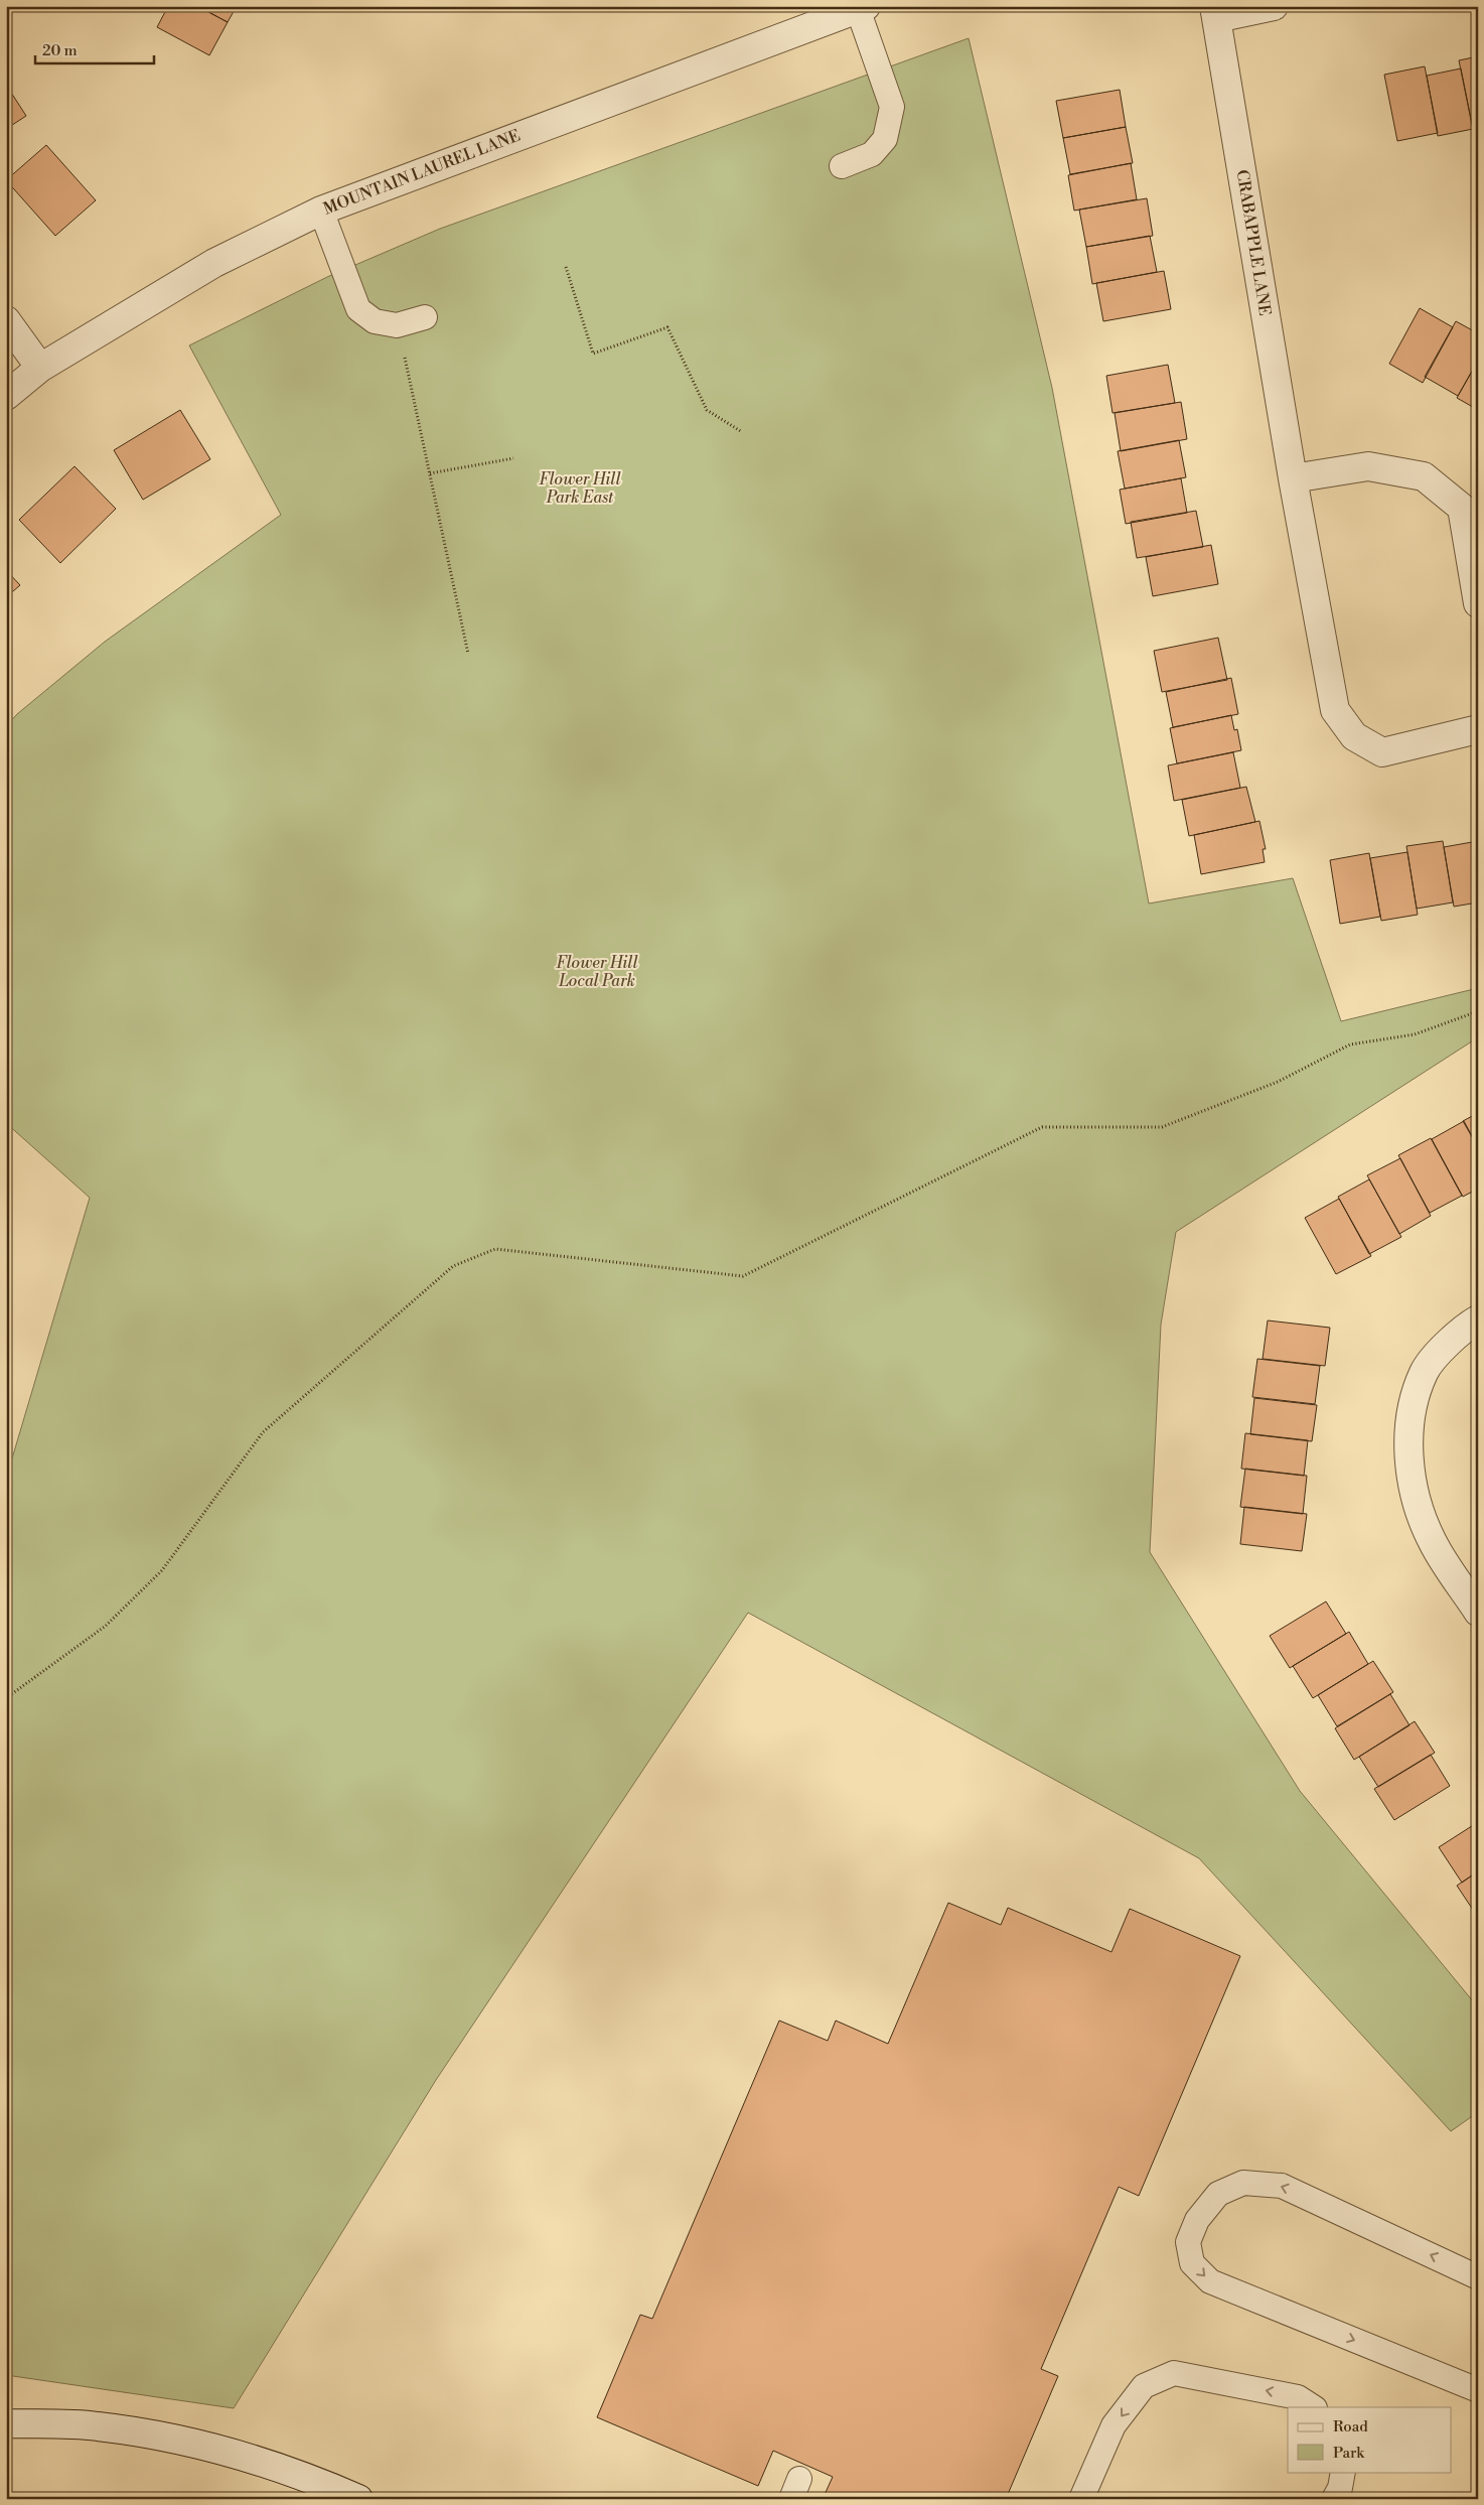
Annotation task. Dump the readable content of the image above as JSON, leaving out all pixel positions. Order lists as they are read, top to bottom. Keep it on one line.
{"streets":{"street":["MOUNTAIN LAUREL LANE","CRABAPPLE LANE"]},"parks":["Flower Hill Park East","Flower Hill Local Park"],"legend":["Road","Park"],"scale_bar":"20 m"}
